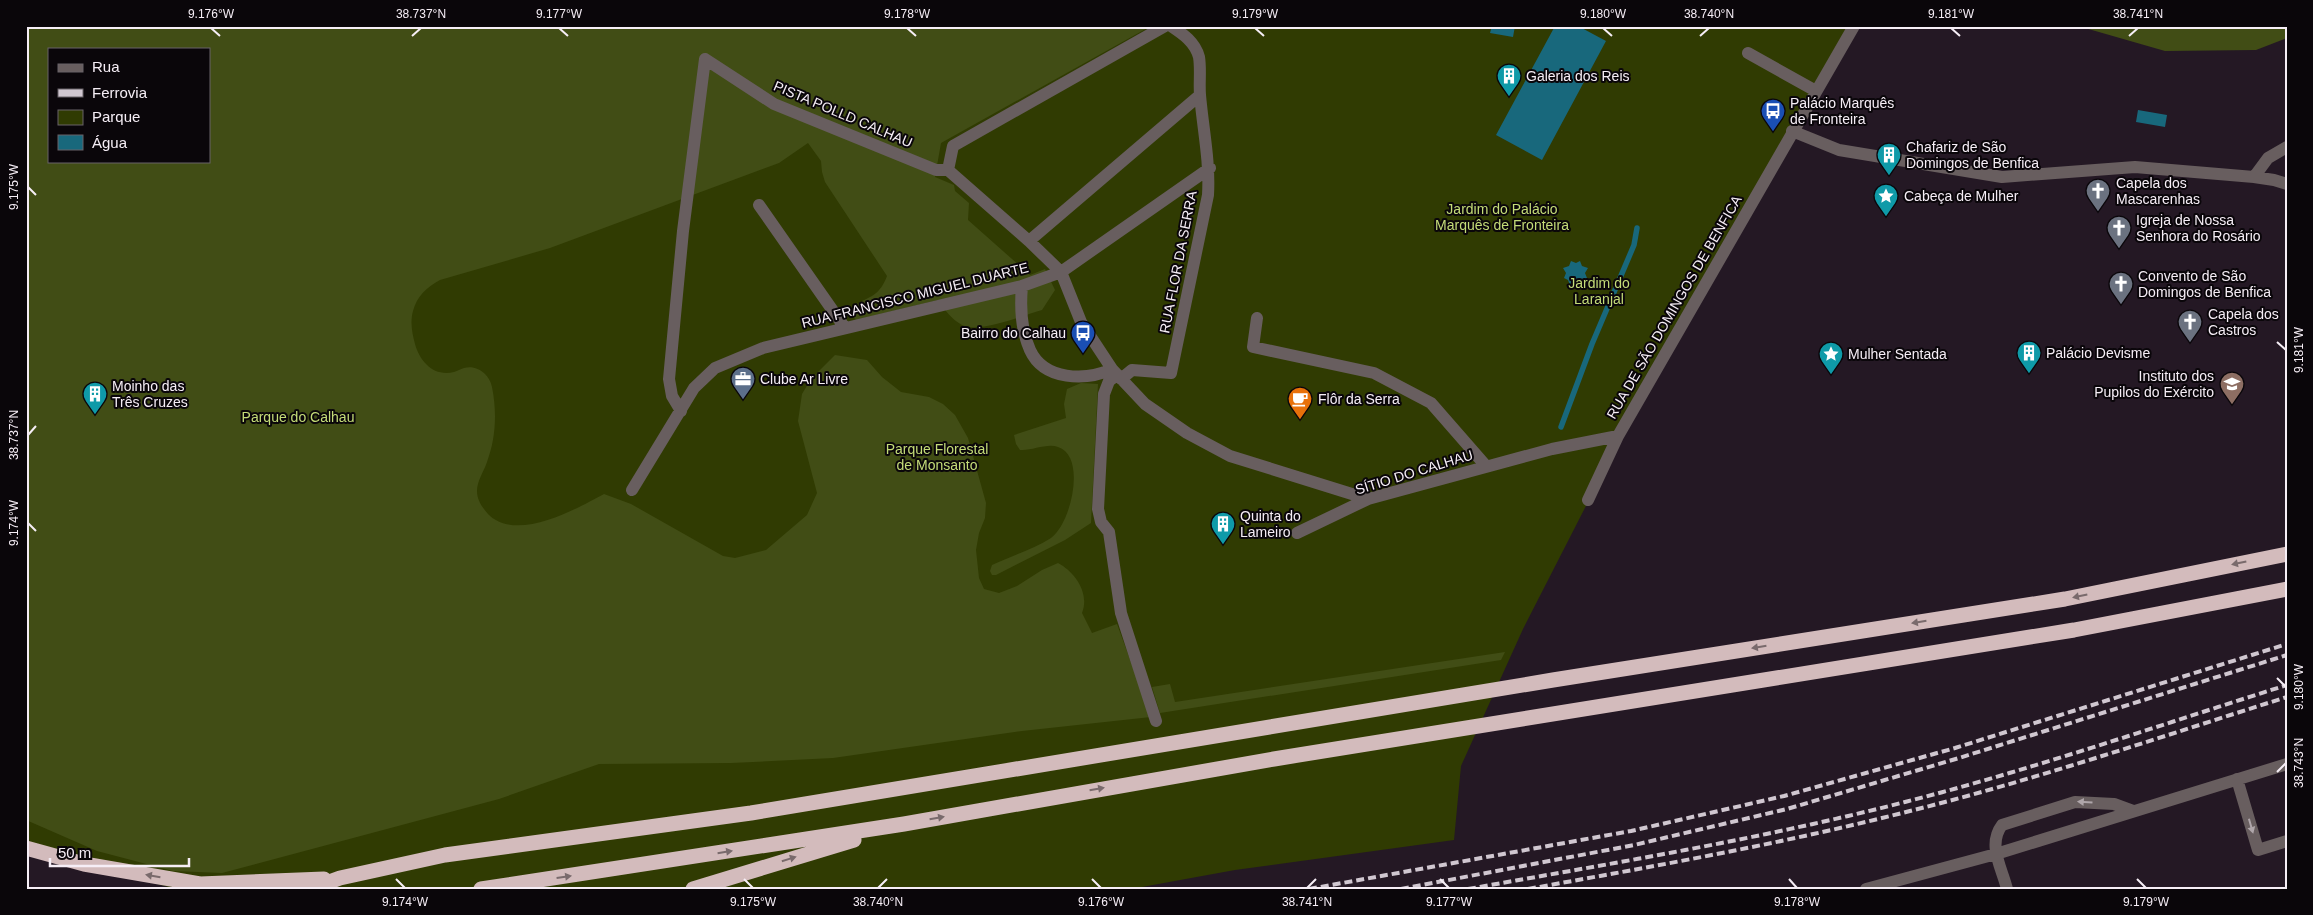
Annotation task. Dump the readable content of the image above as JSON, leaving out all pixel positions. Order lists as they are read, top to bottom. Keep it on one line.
{"streets":{"street":["PISTA POLLD CALHAU","RUA FLOR DA SERRA","RUA FRANCISCO MIGUEL DUARTE","RUA DE SÃO DOMINGOS DE BENFICA","SÍTIO DO CALHAU"]},"crossings":[["PISTA POLLD CALHAU","RUA FRANCISCO MIGUEL DUARTE"],["RUA FLOR DA SERRA","RUA FRANCISCO MIGUEL DUARTE"],["RUA DE SÃO DOMINGOS DE BENFICA","SÍTIO DO CALHAU"]],"parks":["Jardim do Palácio Marquês de Fronteira","Jardim do Laranjal","Parque do Calhau","Parque Florestal de Monsanto"],"places":{"building":["Galeria dos Reis","Chafariz de São Domingos de Benfica","Palácio Devisme","Moinho das Três Cruzes","Quinta do Lameiro"],"bus stop":["Palácio Marquês de Fronteira","Bairro do Calhau"],"church":["Capela dos Mascarenhas","Igreja de Nossa Senhora do Rosário","Convento de São Domingos de Benfica","Capela dos Castros"],"place":["Cabeça de Mulher","Mulher Sentada"],"office":["Clube Ar Livre"],"school or university":["Instituto dos Pupilos do Exército"],"cafe":["Flôr da Serra"]},"legend":["Rua","Ferrovia","Parque","Água"],"scale_bar":"50 m","coordinates":["9.176°W","38.737°N","9.177°W","9.178°W","9.179°W","9.180°W","38.740°N","9.181°W","38.741°N","9.175°W","9.174°W","38.743°N"]}
